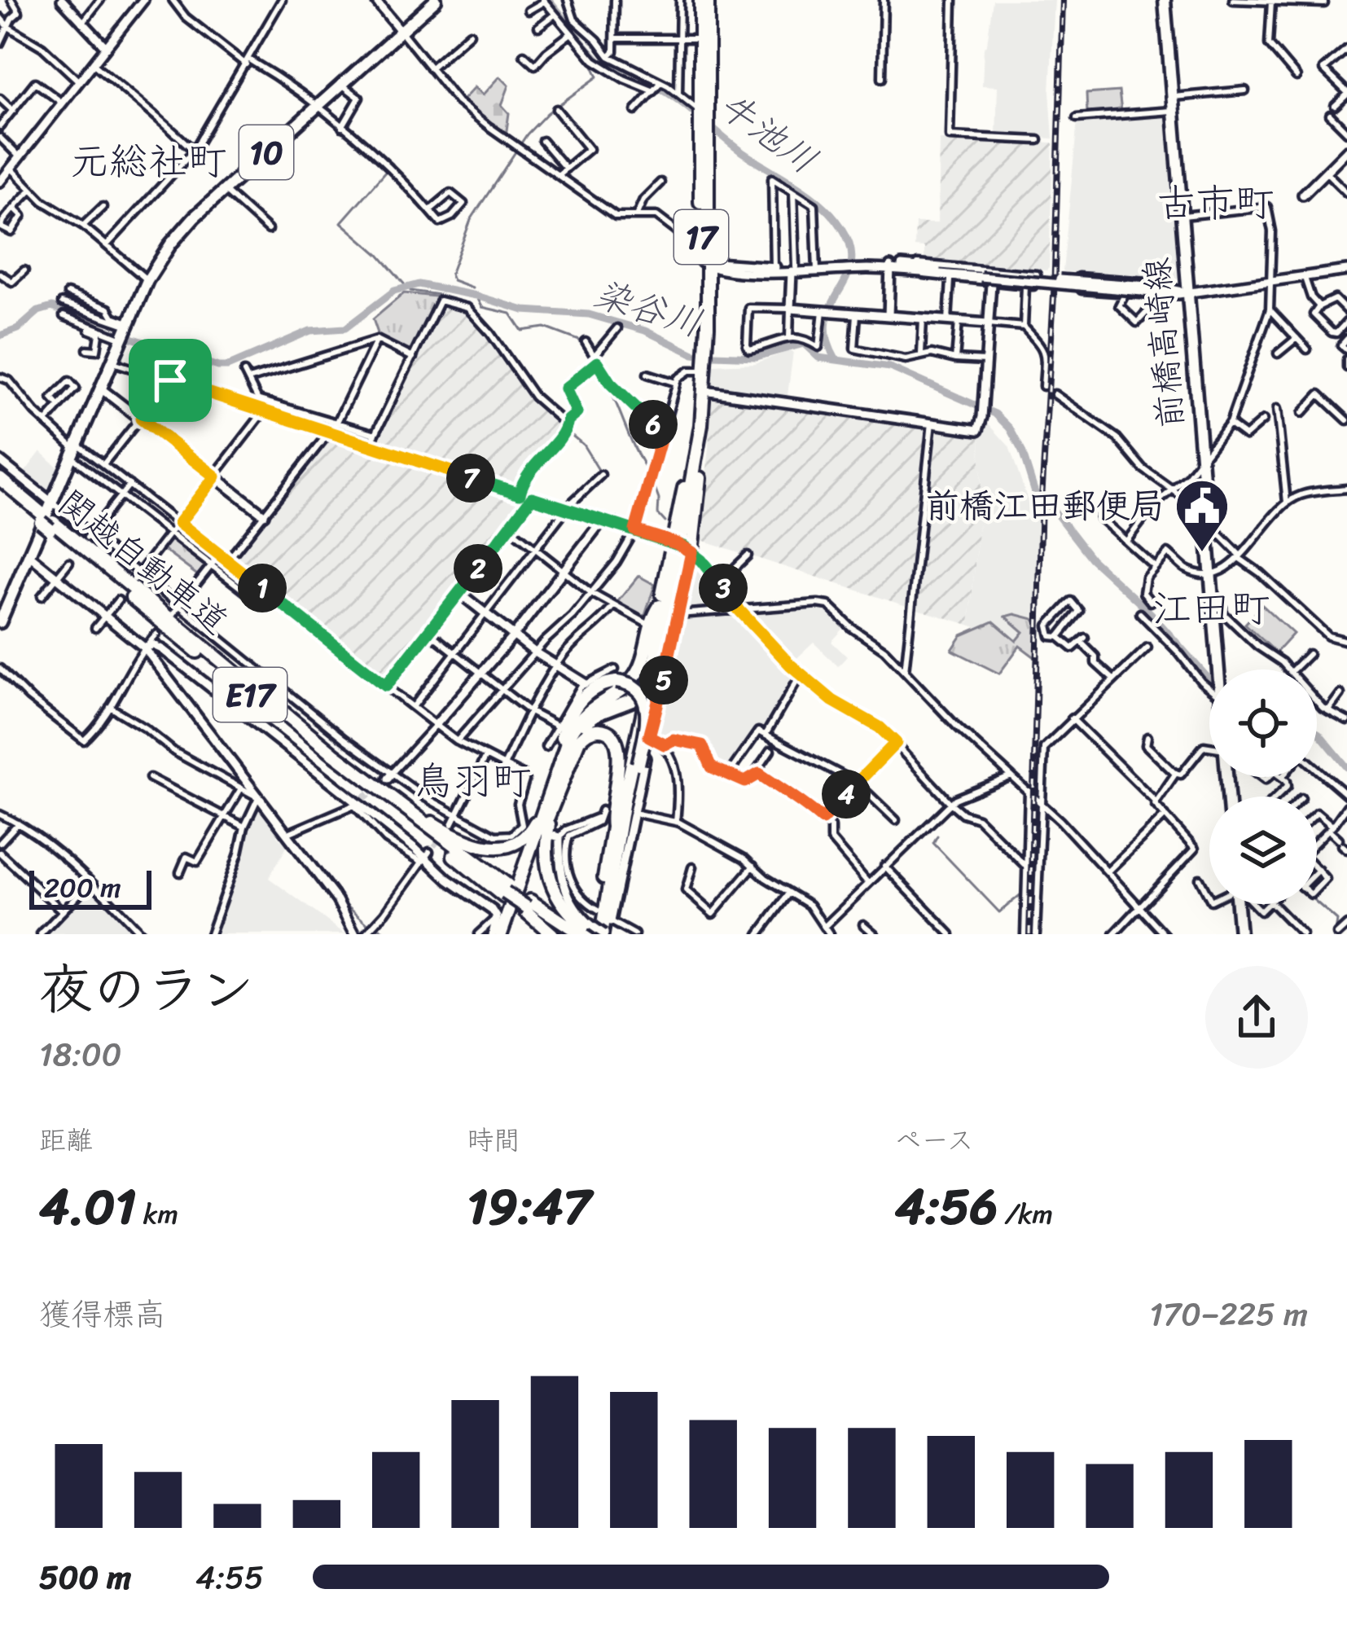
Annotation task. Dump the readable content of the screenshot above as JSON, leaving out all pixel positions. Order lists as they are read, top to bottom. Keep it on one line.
{"streets":{"highway":["17","関越自動車道","E17"],"main road":["10","前橋高崎線"]},"crossings":[["17","関越自動車道"]],"districts":["元総社町","古市町","江田町","鳥羽町"],"water":["牛池川","染谷川"],"places":{"public building":["前橋江田郵便局"]},"scale_bar":"200 m","page":{"pins":["6","7","2","1","3","5","4"],"scale":"200 m","heading":["夜のラン","18:00"],"stats":[["距離","4.01 km"],["時間","19:47"],["ペース","4:56 /km"]],"chart":["獲得標高","170–225 m"],"list":[{"name":"500 m","note":"4:55"}]}}
